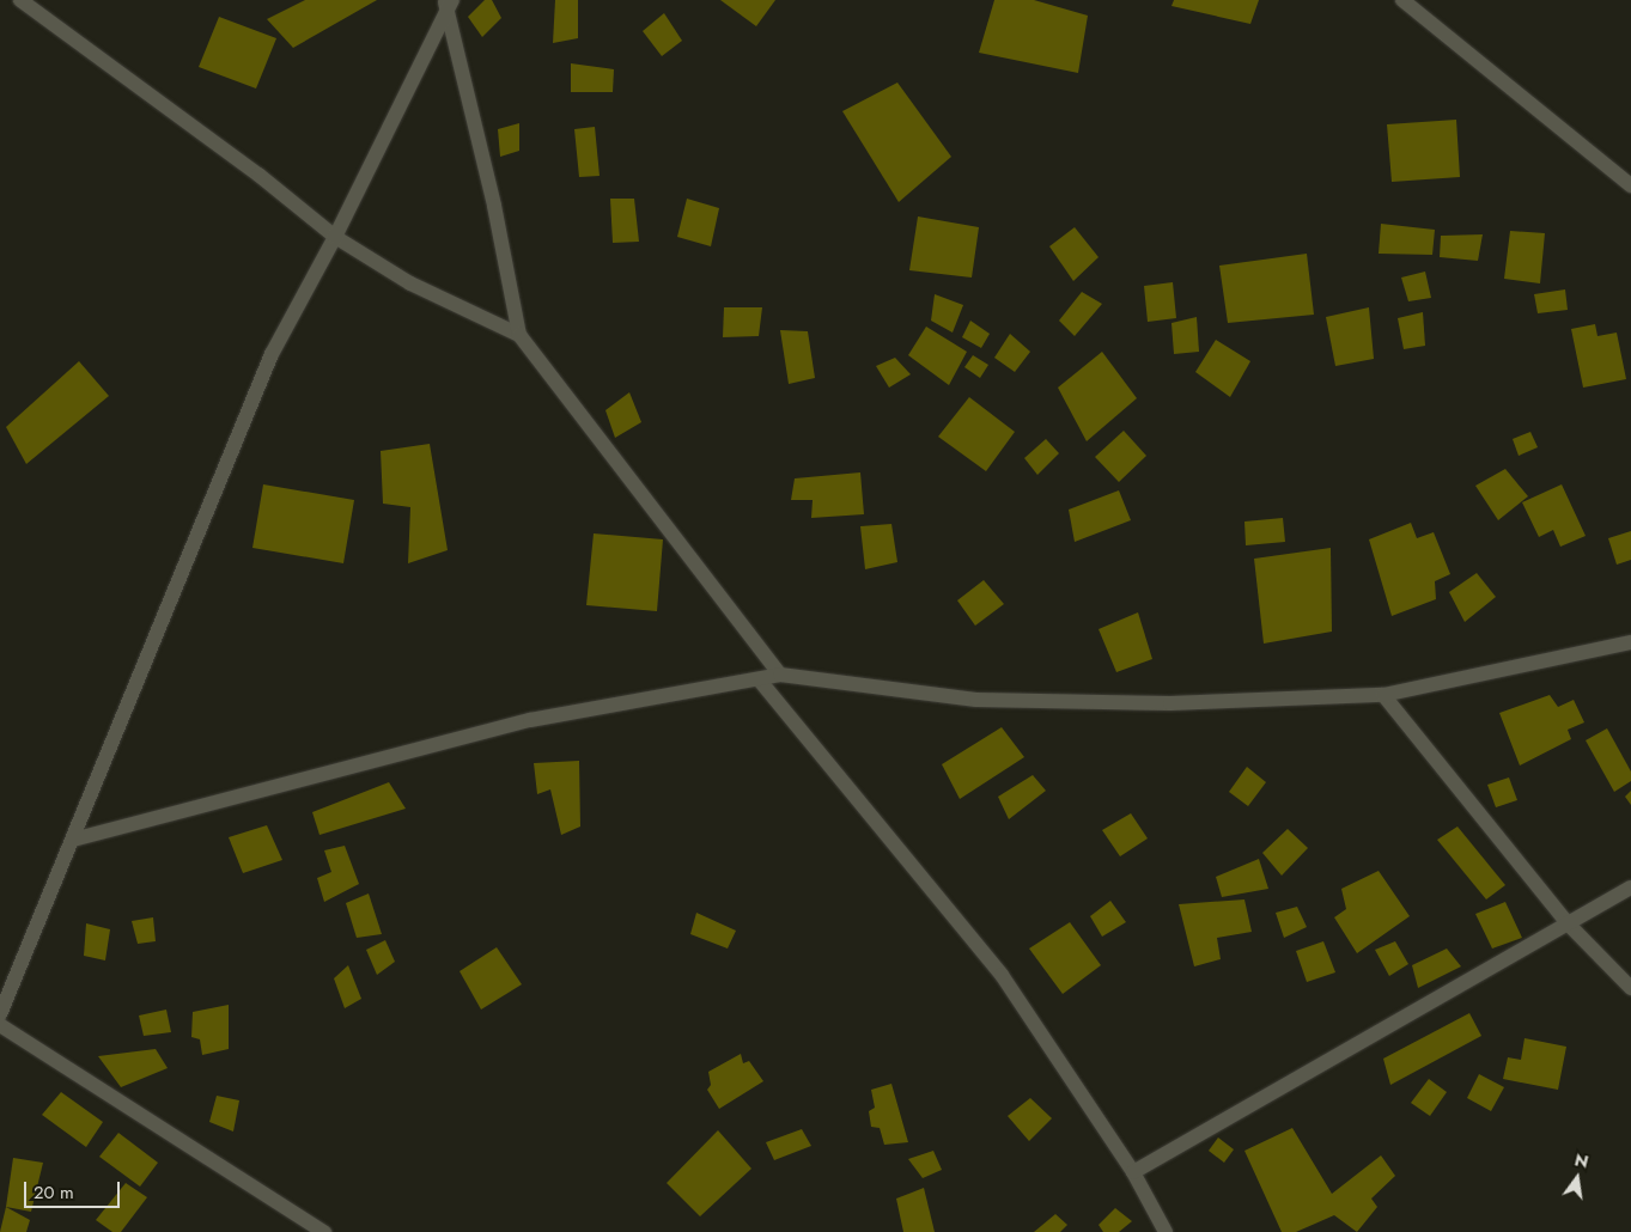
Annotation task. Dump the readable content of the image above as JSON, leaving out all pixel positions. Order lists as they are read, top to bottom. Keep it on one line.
{"scale_bar":"20 m","north":"top"}
